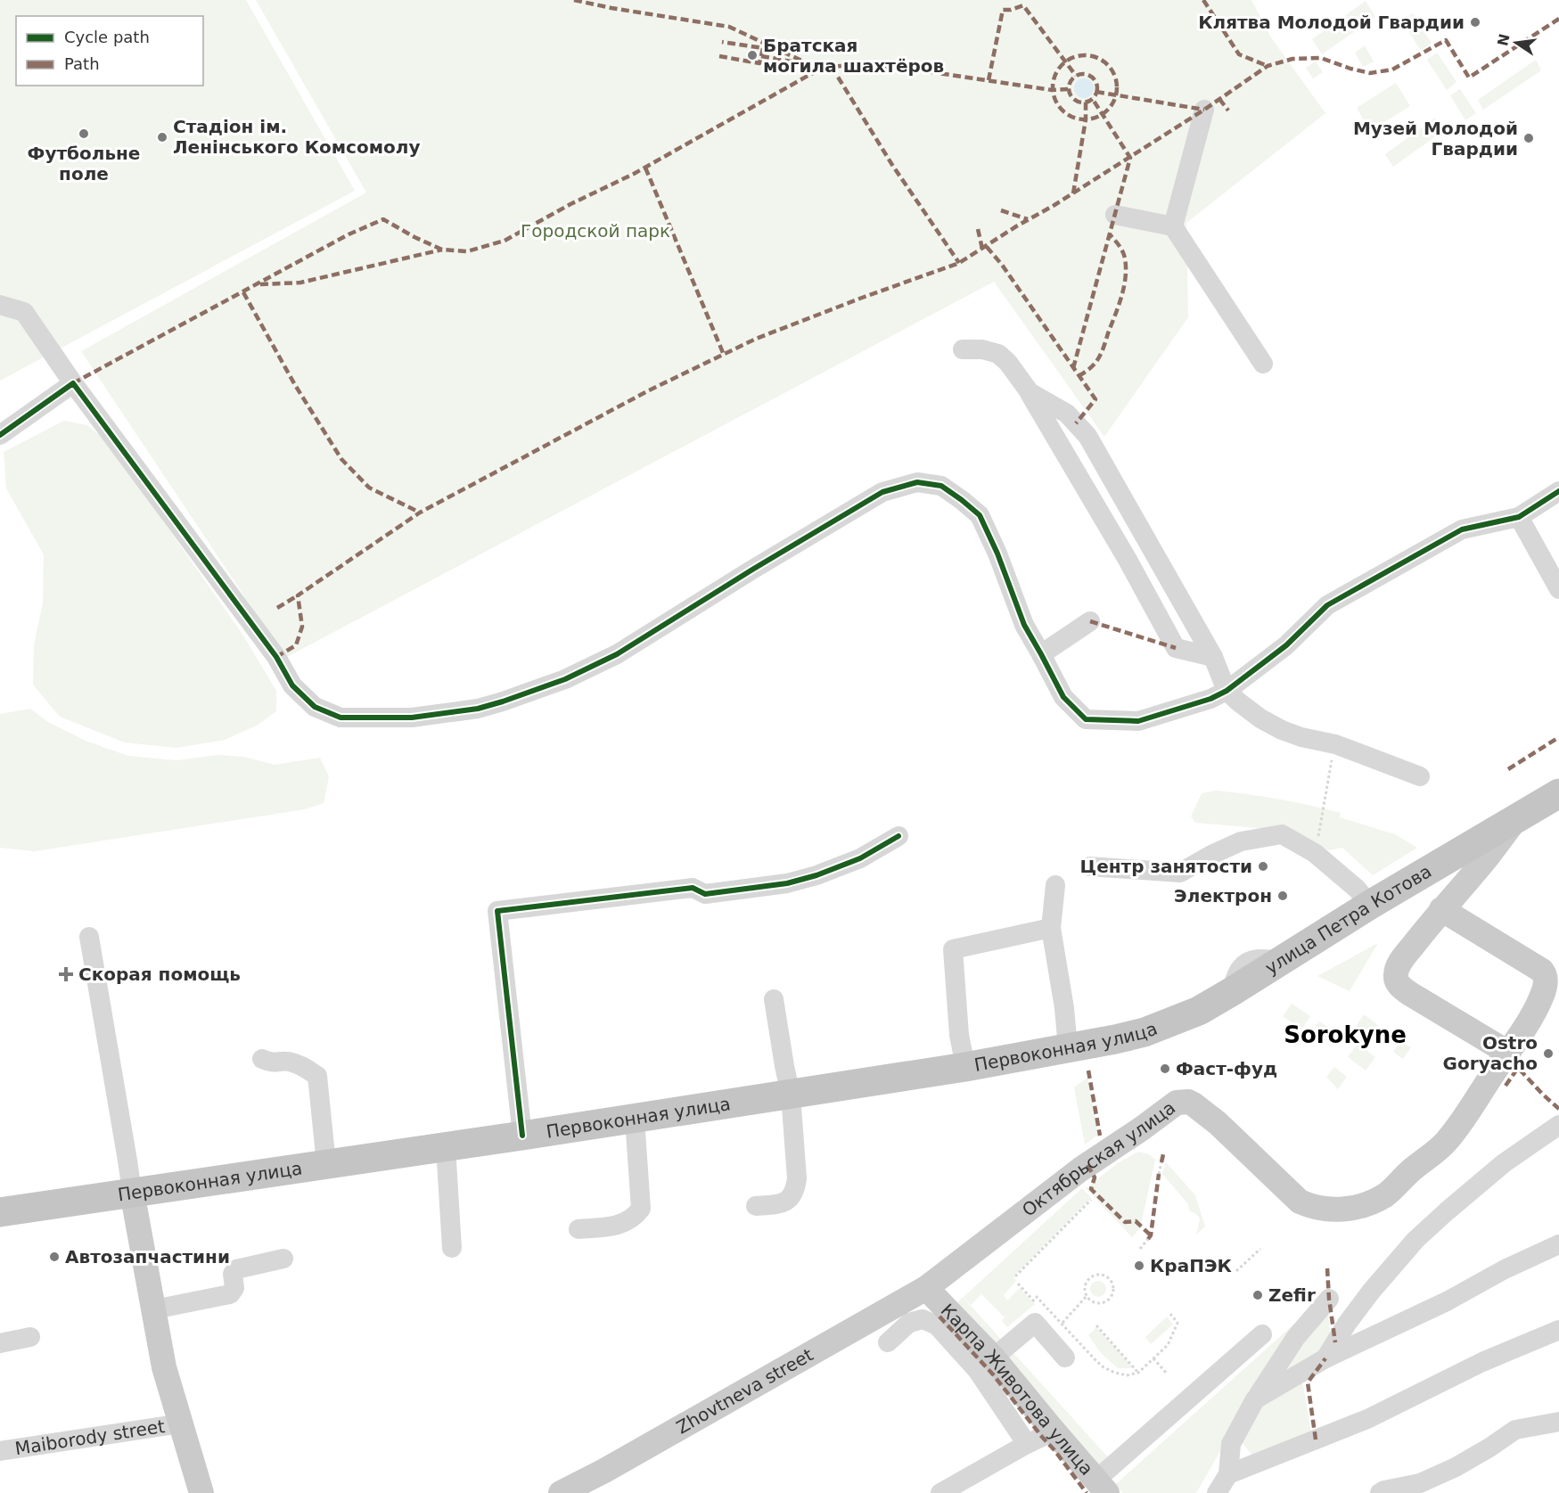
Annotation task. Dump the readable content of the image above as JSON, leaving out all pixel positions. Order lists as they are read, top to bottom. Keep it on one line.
{"streets":{"highway":["улица Петра Котова","Первоконная улица"],"main road":["Октябрьская улица","Карпа Животова улица","Zhovtneva street"],"street":["Maiborody street"]},"crossings":[["улица Петра Котова","Первоконная улица"],["Октябрьская улица","Карпа Животова улица"],["Октябрьская улица","Zhovtneva street"],["Карпа Животова улица","Zhovtneva street"]],"districts":["Sorokyne"],"parks":["Городской парк"],"places":{"other":["Клятва Молодой Гвардии","Братская могила шахтёров","Футбольне поле","Стадіон ім. Ленінського Комсомолу","Музей Молодой Гвардии","Центр занятости","Электрон","Ostro Goryacho","Фаст-фуд","Автозапчастини","КраПЭК","Zefir"],"health":["Скорая помощь"]},"legend":["Cycle path","Path"],"north":"left"}
